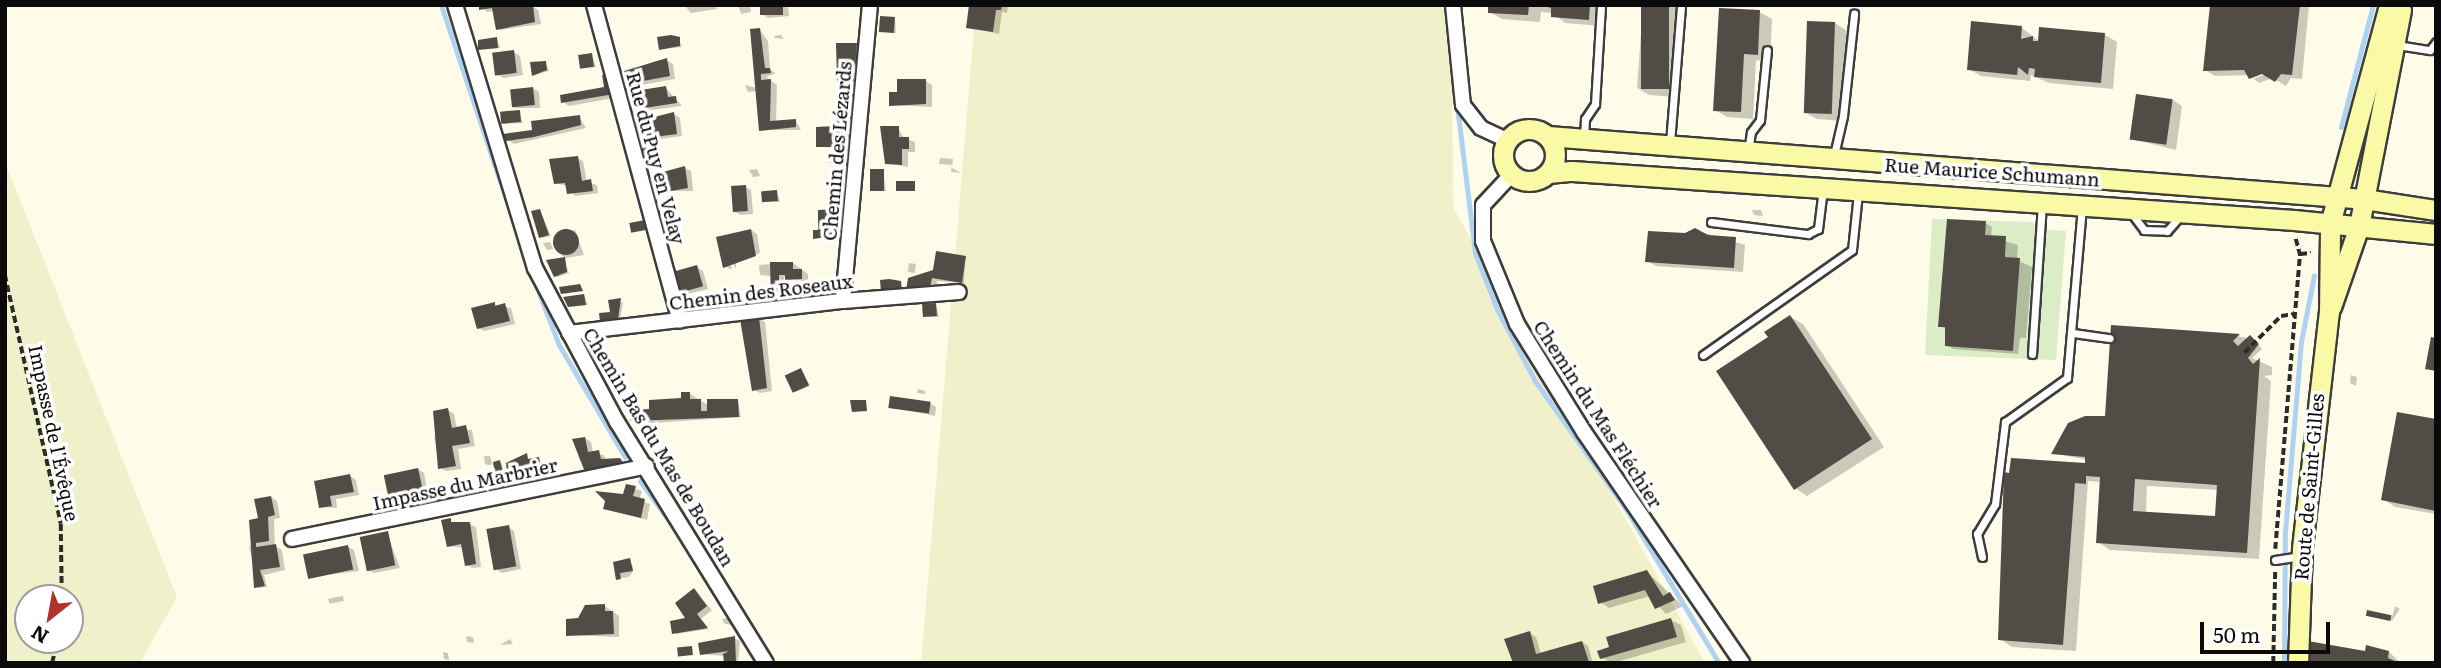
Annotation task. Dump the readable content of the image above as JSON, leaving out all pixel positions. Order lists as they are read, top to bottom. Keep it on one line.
{"streets":{"main road":["Rue Maurice Schumann","Route de Saint-Gilles"],"street":["Chemin des Lézards","Rue du Puy en Velay","Chemin des Roseaux","Chemin du Mas Fléchier","Chemin Bas du Mas de Boudan","Impasse du Marbrier"],"path":["Impasse de l'Évêque"]},"crossings":[["Chemin des Lézards","Chemin des Roseaux"],["Rue du Puy en Velay","Chemin des Roseaux"],["Rue Maurice Schumann","Chemin du Mas Fléchier"],["Rue Maurice Schumann","Route de Saint-Gilles"],["Chemin des Roseaux","Chemin Bas du Mas de Boudan"],["Chemin Bas du Mas de Boudan","Impasse du Marbrier"]],"scale_bar":"50 m","north":"bottom left"}
